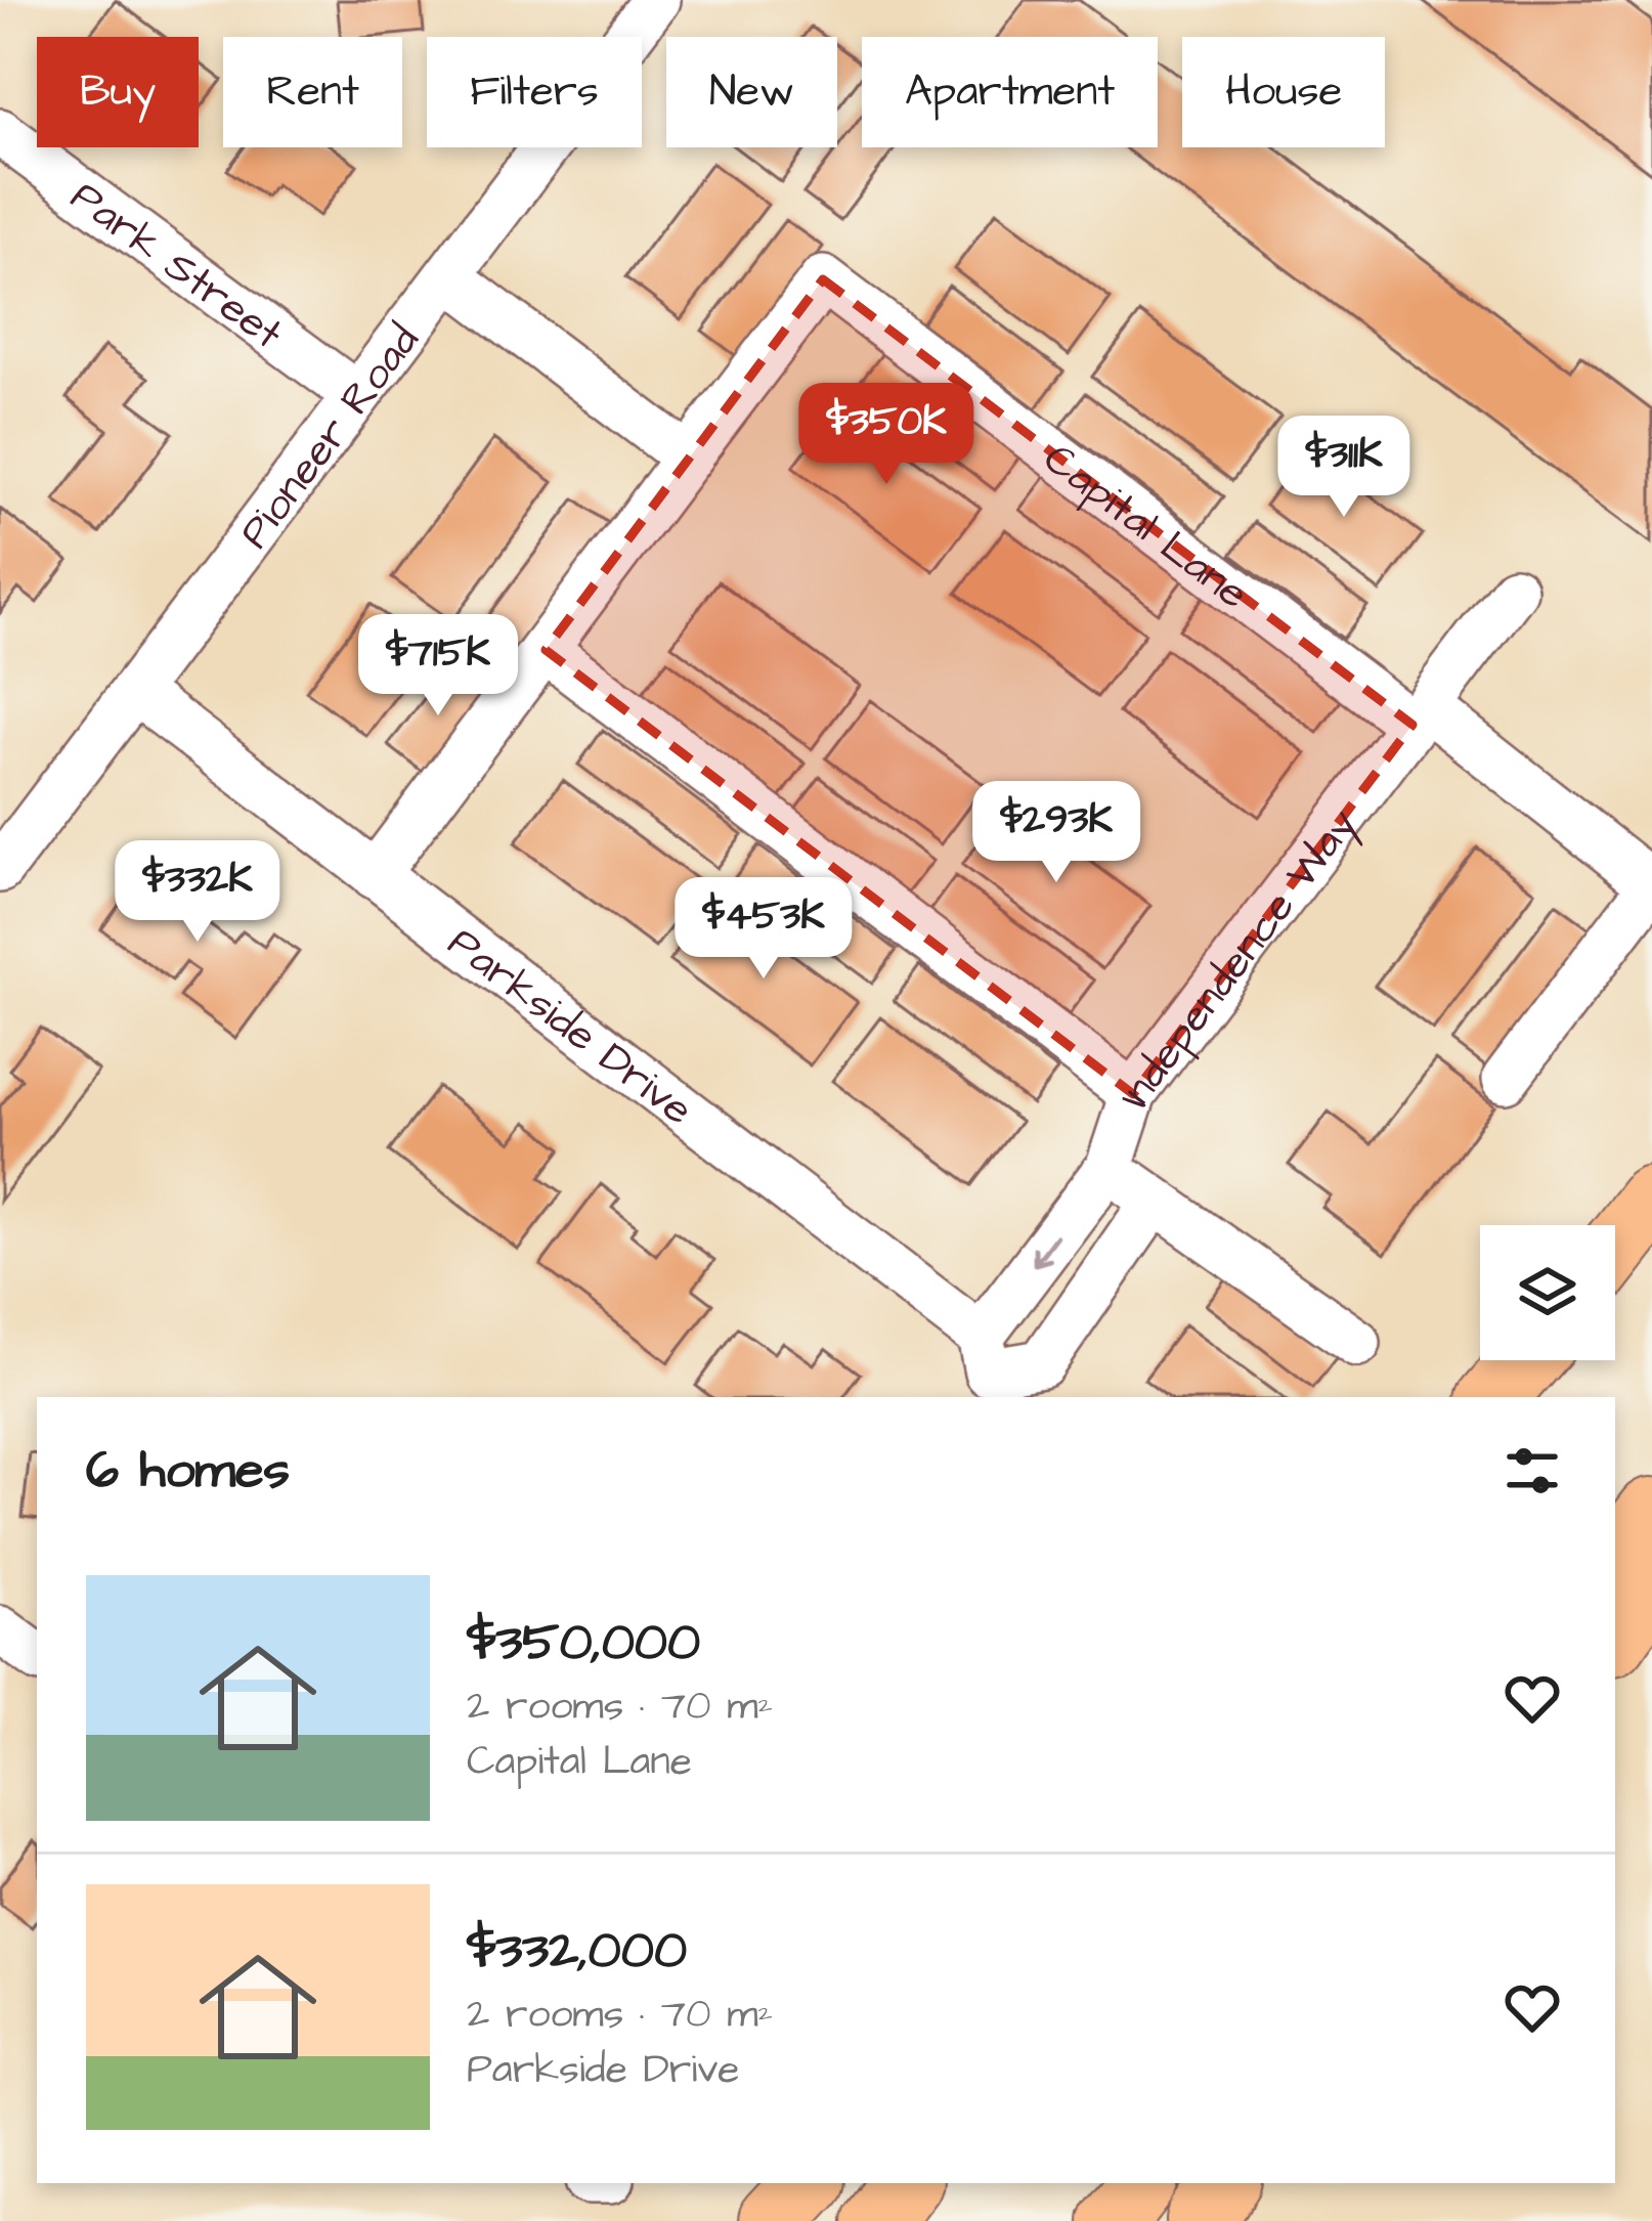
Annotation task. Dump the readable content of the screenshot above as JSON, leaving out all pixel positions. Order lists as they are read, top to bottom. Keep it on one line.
{"streets":{"street":["Park Street","Pioneer Road","Capital Lane","Independence Way","Parkside Drive"]},"crossings":[["Park Street","Pioneer Road"],["Pioneer Road","Parkside Drive"],["Capital Lane","Independence Way"],["Independence Way","Parkside Drive"]],"page":{"chip":["Buy","Rent","Filters","New","Apartment","House"],"price":["$350K","$311K","$715K","$293K","$332K","$453K"],"heading":"6 homes","list":[{"name":"$350,000","note":"2 rooms · 70 m² · Capital Lane"},{"name":"$332,000","note":"2 rooms · 70 m² · Parkside Drive"}]}}
